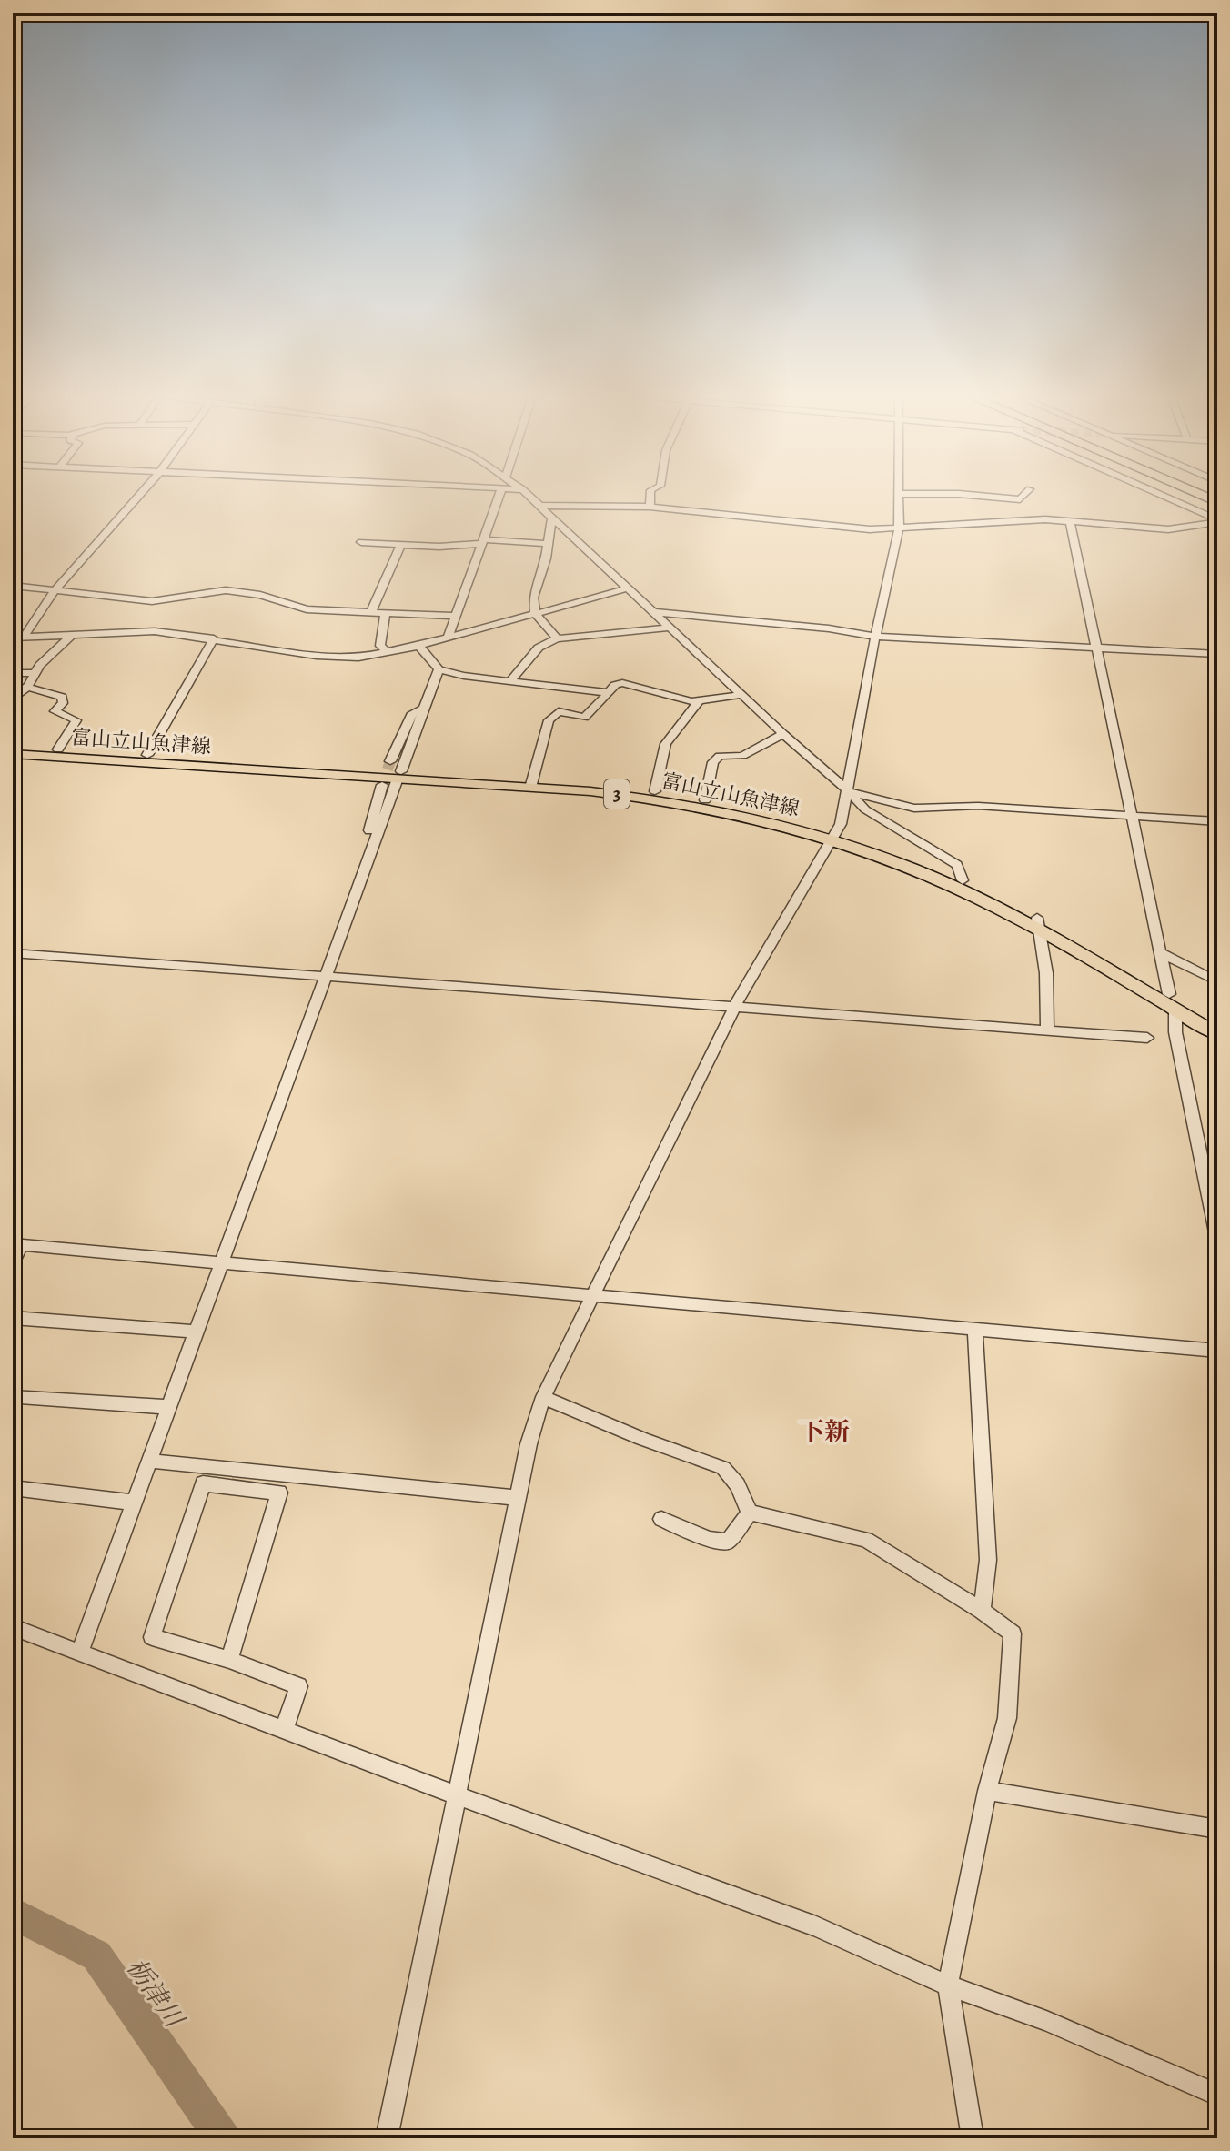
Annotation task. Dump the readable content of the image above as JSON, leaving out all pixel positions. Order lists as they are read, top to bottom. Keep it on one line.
{"streets":{"main road":["富山立山魚津線","3"]},"districts":["下新"],"water":["栃津川"]}
